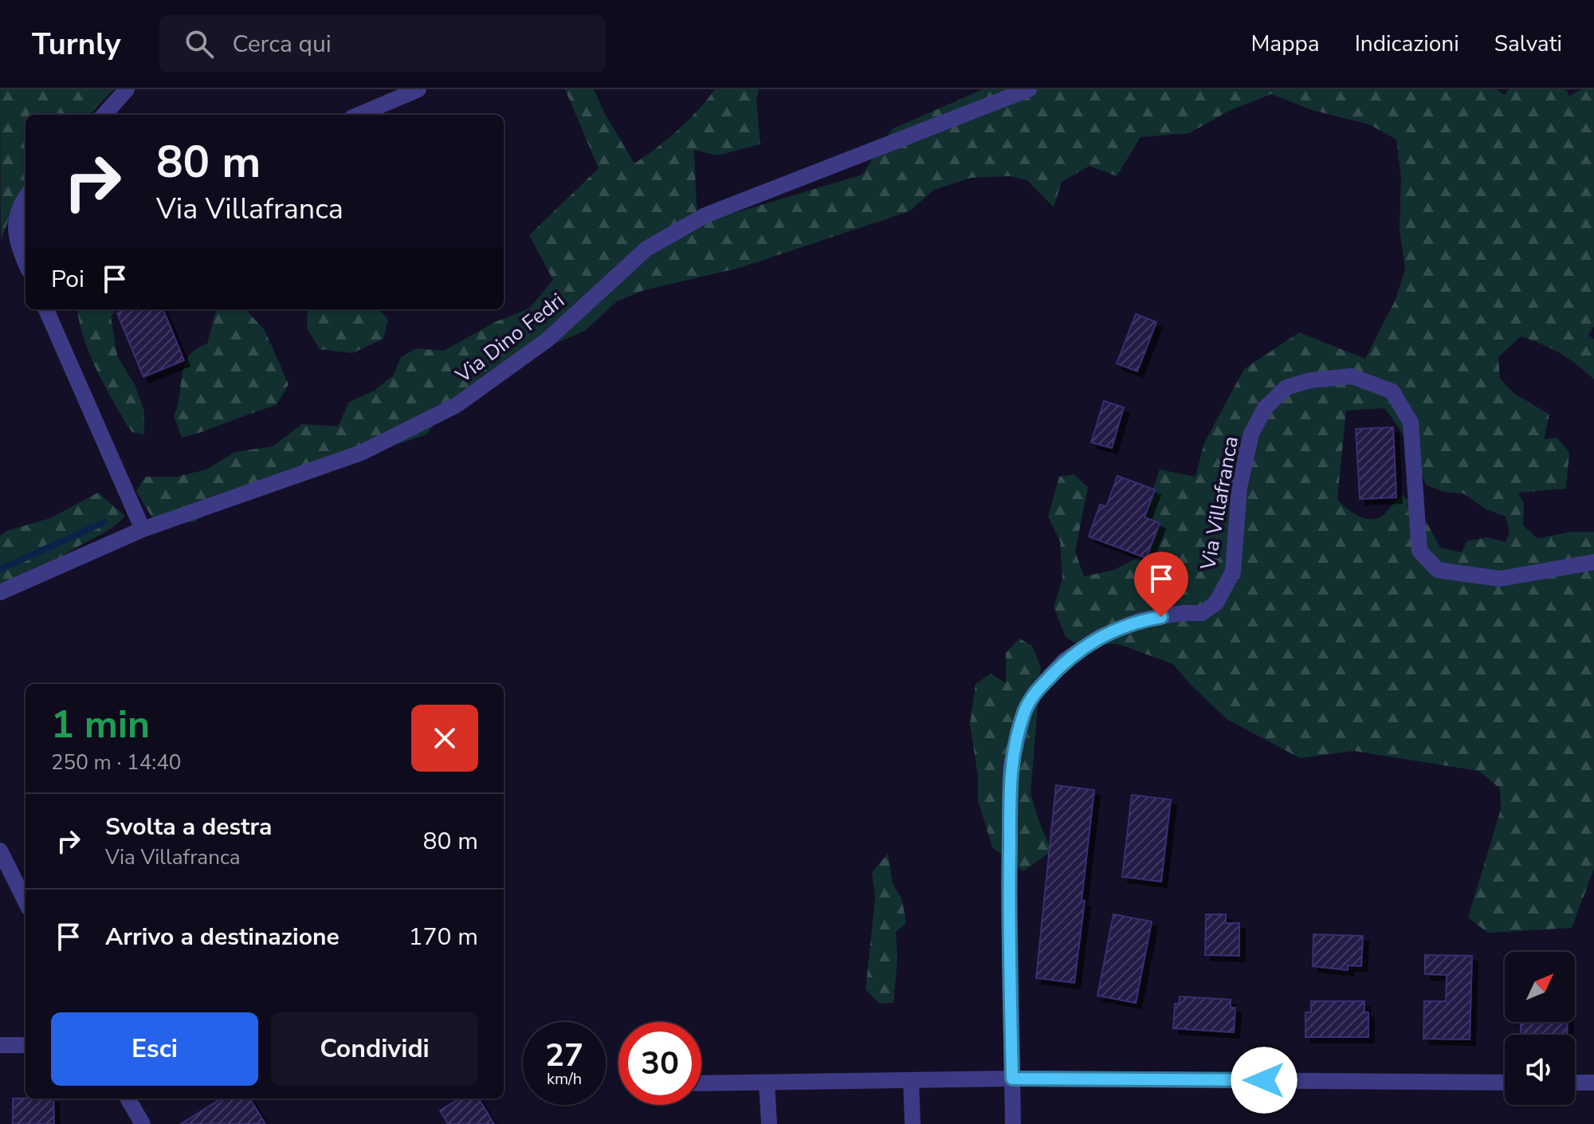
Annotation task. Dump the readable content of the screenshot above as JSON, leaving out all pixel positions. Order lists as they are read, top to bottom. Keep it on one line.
{"streets":{"street":["Via Dino Fedri","Via Villafranca"]},"north":"top right","page":{"header":"Turnly","search":"Cerca qui","nav":["Mappa","Indicazioni","Salvati"],"turn":["80 m","Via Villafranca"],"then":"Poi","heading":["1 min","250 m · 14:40"],"list":[{"name":"Svolta a destra","note":"Via Villafranca","value":"80 m"},{"name":"Arrivo a destinazione","value":"170 m"}],"buttons":["Esci","Condividi"],"speed":"27 km/h","limit":"30"}}
